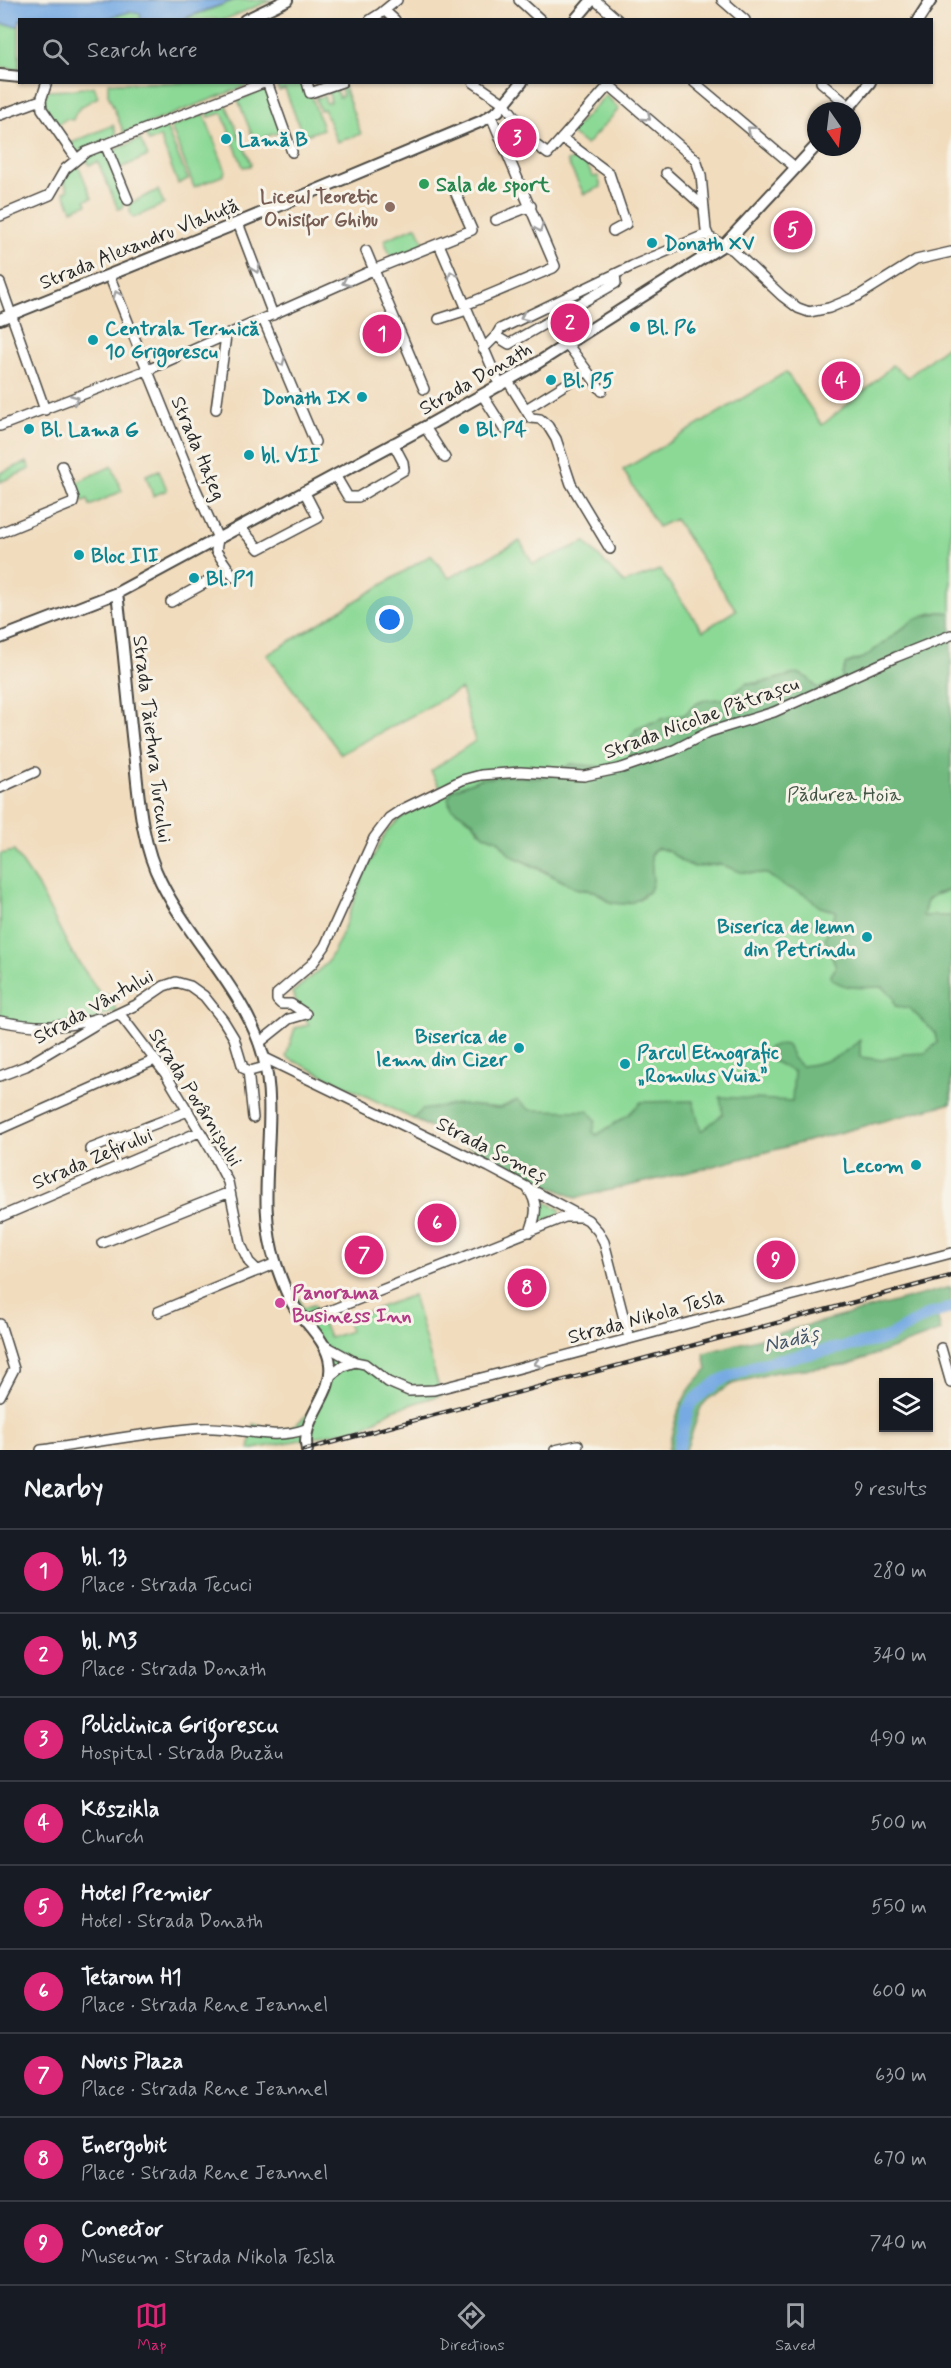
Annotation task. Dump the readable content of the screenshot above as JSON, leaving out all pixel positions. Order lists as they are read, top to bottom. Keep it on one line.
{"streets":{"main road":["Strada Alexandru Vlahuță","Strada Donath","Strada Tăietura Turcului"],"street":["Strada Hațeg","Strada Nicolae Pătrașcu","Strada Vântului","Strada Povârnișului","Strada Someș","Strada Zefirului","Strada Nikola Tesla"]},"crossings":[["Strada Alexandru Vlahuță","Strada Hațeg"],["Strada Donath","Strada Hațeg"],["Strada Donath","Strada Tăietura Turcului"],["Strada Nicolae Pătrașcu","Strada Tăietura Turcului"],["Strada Tăietura Turcului","Strada Someș"],["Strada Tăietura Turcului","Strada Nikola Tesla"],["Strada Vântului","Strada Povârnișului"],["Strada Povârnișului","Strada Zefirului"],["Strada Someș","Strada Nikola Tesla"]],"one_way":["Strada Nikola Tesla"],"water":["Nadăș"],"parks":["Pădurea Hoia"],"places":["Lamă B","Sala de sport","Liceul Teoretic Onisifor Ghibu","Donath XV","Bl. P6","Centrala Termică 10 Grigorescu","Bl. P5","Donath IX","Bl. Lama G","Bl. P4","bl. VII","Bloc III","Bl. P1","Biserica de lemn din Petrindu","Biserica de lemn din Cizer","Parcul Etnografic „Romulus Vuia”","Lecom","Panorama Business Inn"],"north":"bottom","page":{"search":"Search here","pins":["3","5","2","1","4","6","7","9","8"],"heading":["Nearby","9 results"],"list":[{"mark":"1","name":"bl. 13","note":"Place · Strada Tecuci","value":"280 m"},{"mark":"2","name":"bl. M3","note":"Place · Strada Donath","value":"340 m"},{"mark":"3","name":"Policlinica Grigorescu","note":"Hospital · Strada Buzău","value":"490 m"},{"mark":"4","name":"Kőszikla","note":"Church","value":"500 m"},{"mark":"5","name":"Hotel Premier","note":"Hotel · Strada Donath","value":"550 m"},{"mark":"6","name":"Tetarom H1","note":"Place · Strada Rene Jeannel","value":"600 m"},{"mark":"7","name":"Novis Plaza","note":"Place · Strada Rene Jeannel","value":"630 m"},{"mark":"8","name":"Energobit","note":"Place · Strada Rene Jeannel","value":"670 m"},{"mark":"9","name":"Conector","note":"Museum · Strada Nikola Tesla","value":"740 m"}],"nav":["Map","Directions","Saved"]}}
